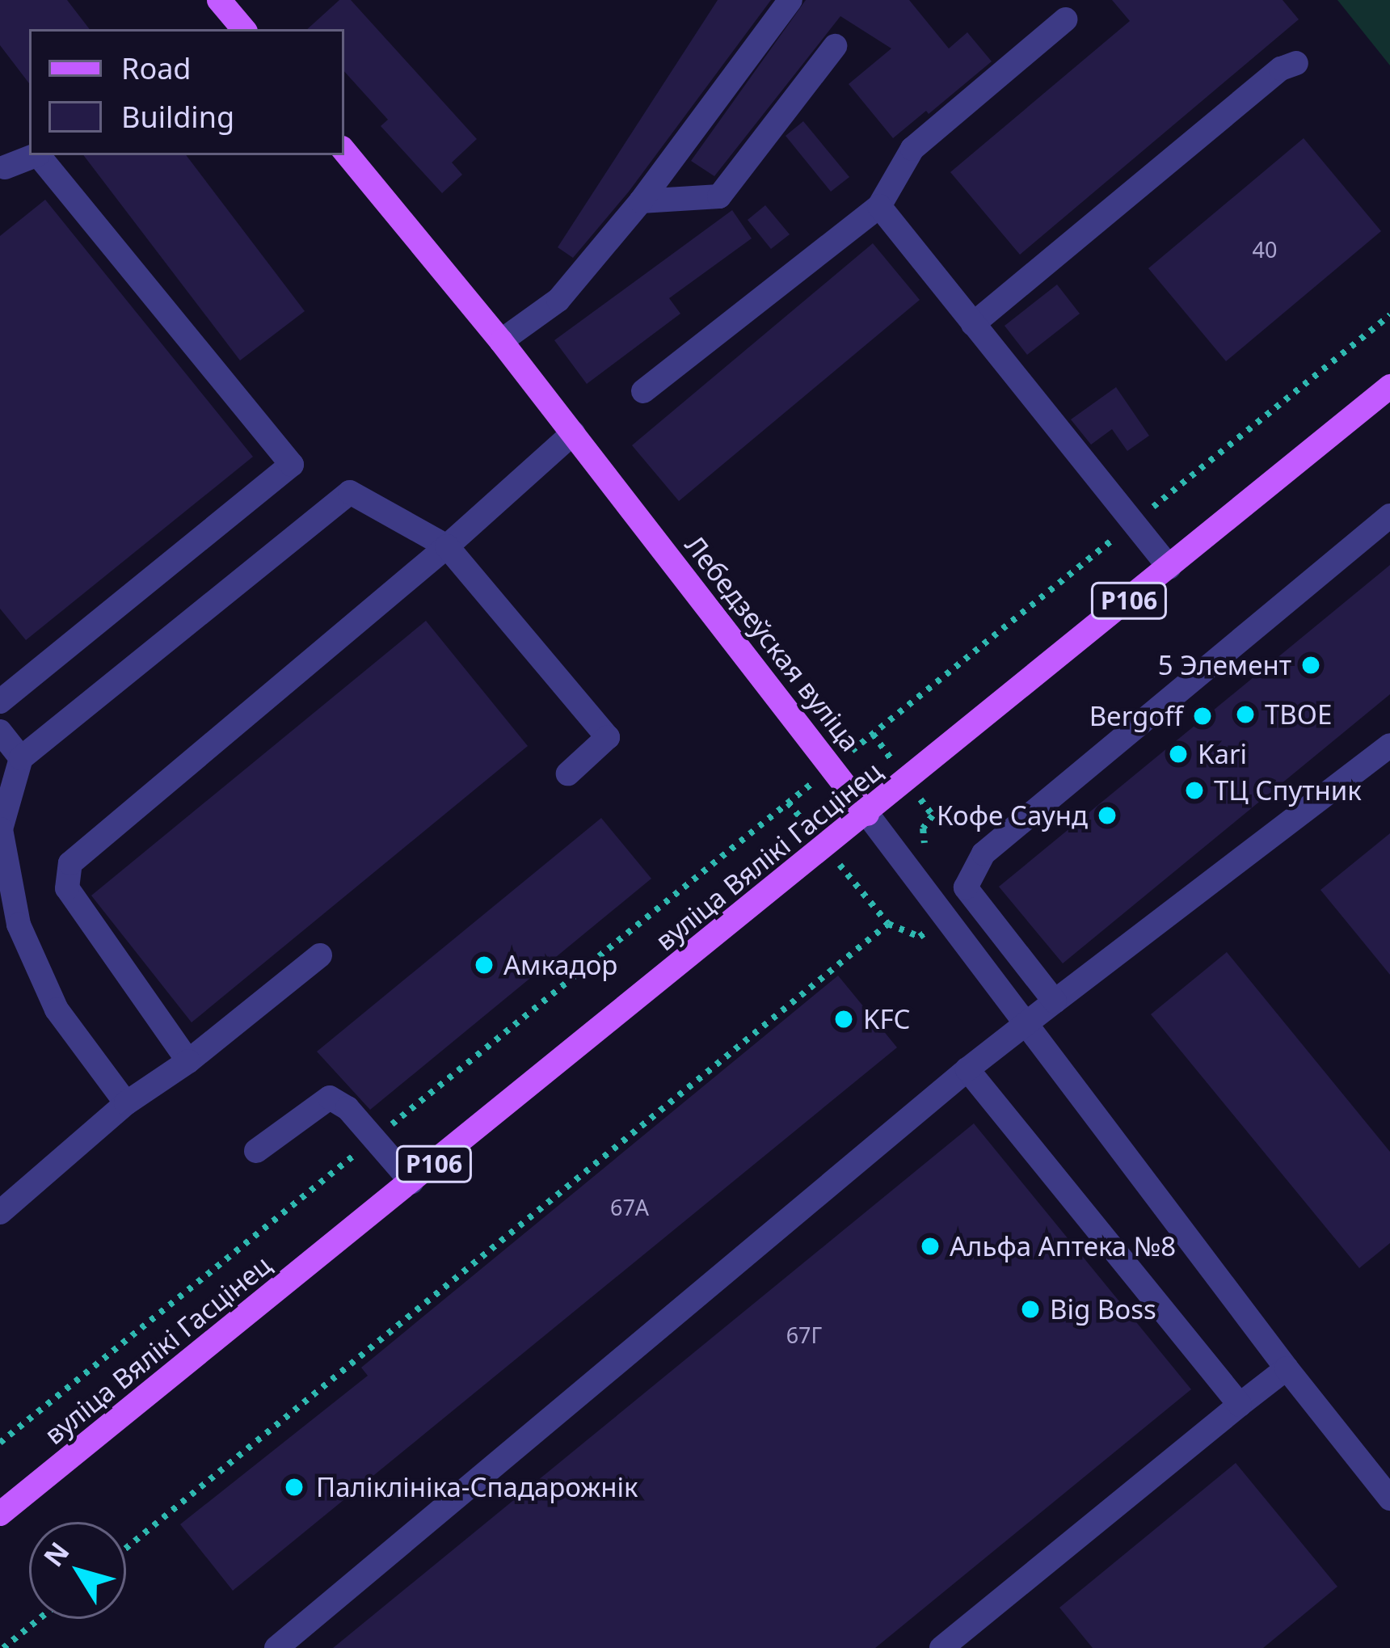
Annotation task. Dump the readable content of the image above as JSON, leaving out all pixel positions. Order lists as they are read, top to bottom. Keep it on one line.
{"streets":{"main road":["Р106","Лебедзеўская вуліца","вуліца Вялікі Гасцінец"]},"crossings":[["Лебедзеўская вуліца","вуліца Вялікі Гасцінец"]],"places":["5 Элемент","ТВОЕ","Bergoff","Kari","ТЦ Спутник","Кофе Саунд","Амкадор","KFC","Альфа Аптека №8","Big Boss","Паліклініка-Спадарожнік"],"house_numbers":["40","67А","67Г"],"legend":["Road","Building"],"north":"top left"}
